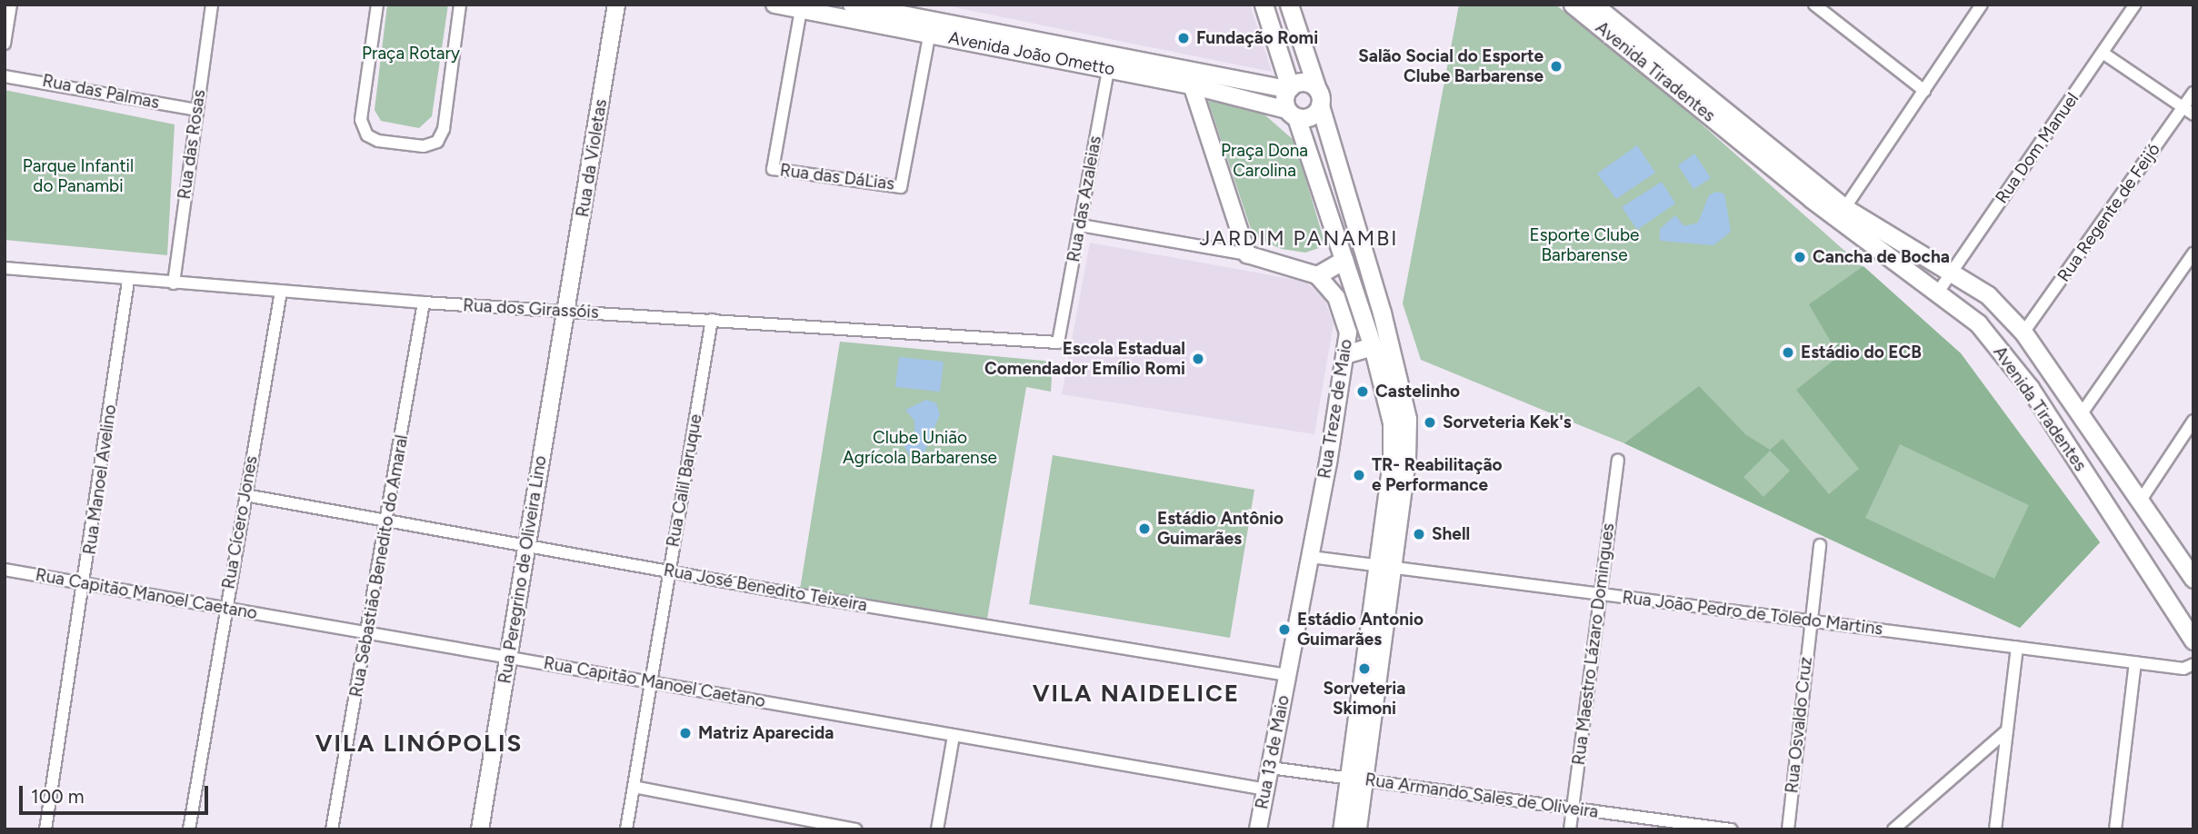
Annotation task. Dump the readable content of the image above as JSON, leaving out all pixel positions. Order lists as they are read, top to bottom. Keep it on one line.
{"streets":{"main road":["Avenida Tiradentes"],"street":["Avenida João Ometto","Rua das Palmas","Rua das Rosas","Rua Dom Manuel","Rua da Violetas","Rua das DáLias","Rua das Azaleias","Rua Regente de Feijó","Rua dos Girassóis","Rua Treze de Maio","Rua Manoel Avelino","Rua Calil Baruque","Rua Cícero Jones","Rua Sebastião Benedito do Amaral","Rua Peregrino de Oliveira Lino","Rua José Benedito Teixeira","Rua Capitão Manoel Caetano","Rua João Pedro de Toledo Martins","Rua Maestro Lázaro Domingues","Rua Osvaldo Cruz","Rua 13 de Maio","Rua Armando Sales de Oliveira"]},"crossings":[["Avenida João Ometto","Rua das DáLias"],["Avenida João Ometto","Rua das Azaleias"],["Avenida Tiradentes","Rua Dom Manuel"],["Avenida Tiradentes","Rua Regente de Feijó"],["Rua das Palmas","Rua das Rosas"],["Rua das Rosas","Rua dos Girassóis"],["Rua da Violetas","Rua dos Girassóis"],["Rua da Violetas","Rua Peregrino de Oliveira Lino"],["Rua das Azaleias","Rua dos Girassóis"],["Rua dos Girassóis","Rua Manoel Avelino"],["Rua dos Girassóis","Rua Calil Baruque"],["Rua dos Girassóis","Rua Cícero Jones"],["Rua dos Girassóis","Rua Sebastião Benedito do Amaral"],["Rua dos Girassóis","Rua Peregrino de Oliveira Lino"],["Rua Treze de Maio","Rua José Benedito Teixeira"],["Rua Treze de Maio","Rua João Pedro de Toledo Martins"],["Rua Treze de Maio","Rua 13 de Maio"],["Rua Manoel Avelino","Rua Capitão Manoel Caetano"],["Rua Calil Baruque","Rua José Benedito Teixeira"],["Rua Calil Baruque","Rua Capitão Manoel Caetano"],["Rua Cícero Jones","Rua José Benedito Teixeira"],["Rua Cícero Jones","Rua Capitão Manoel Caetano"],["Rua Sebastião Benedito do Amaral","Rua José Benedito Teixeira"],["Rua Sebastião Benedito do Amaral","Rua Capitão Manoel Caetano"],["Rua Peregrino de Oliveira Lino","Rua José Benedito Teixeira"],["Rua Peregrino de Oliveira Lino","Rua Capitão Manoel Caetano"],["Rua José Benedito Teixeira","Rua 13 de Maio"],["Rua Capitão Manoel Caetano","Rua 13 de Maio"],["Rua João Pedro de Toledo Martins","Rua Maestro Lázaro Domingues"],["Rua João Pedro de Toledo Martins","Rua Osvaldo Cruz"],["Rua Maestro Lázaro Domingues","Rua Armando Sales de Oliveira"],["Rua 13 de Maio","Rua Armando Sales de Oliveira"]],"districts":["JARDIM PANAMBI","VILA NAIDELICE","VILA LINÓPOLIS"],"parks":["Praça Rotary","Praça Dona Carolina","Parque Infantil do Panambi","Esporte Clube Barbarense","Clube União Agrícola Barbarense"],"places":["Fundação Romi","Salão Social do Esporte Clube Barbarense","Cancha de Bocha","Estádio do ECB","Escola Estadual Comendador Emílio Romi","Castelinho","Sorveteria Kek's","TR- Reabilitação e Performance","Estádio Antônio Guimarães","Shell","Estádio Antonio Guimarães","Sorveteria Skimoni","Matriz Aparecida"],"scale_bar":"100 m"}
